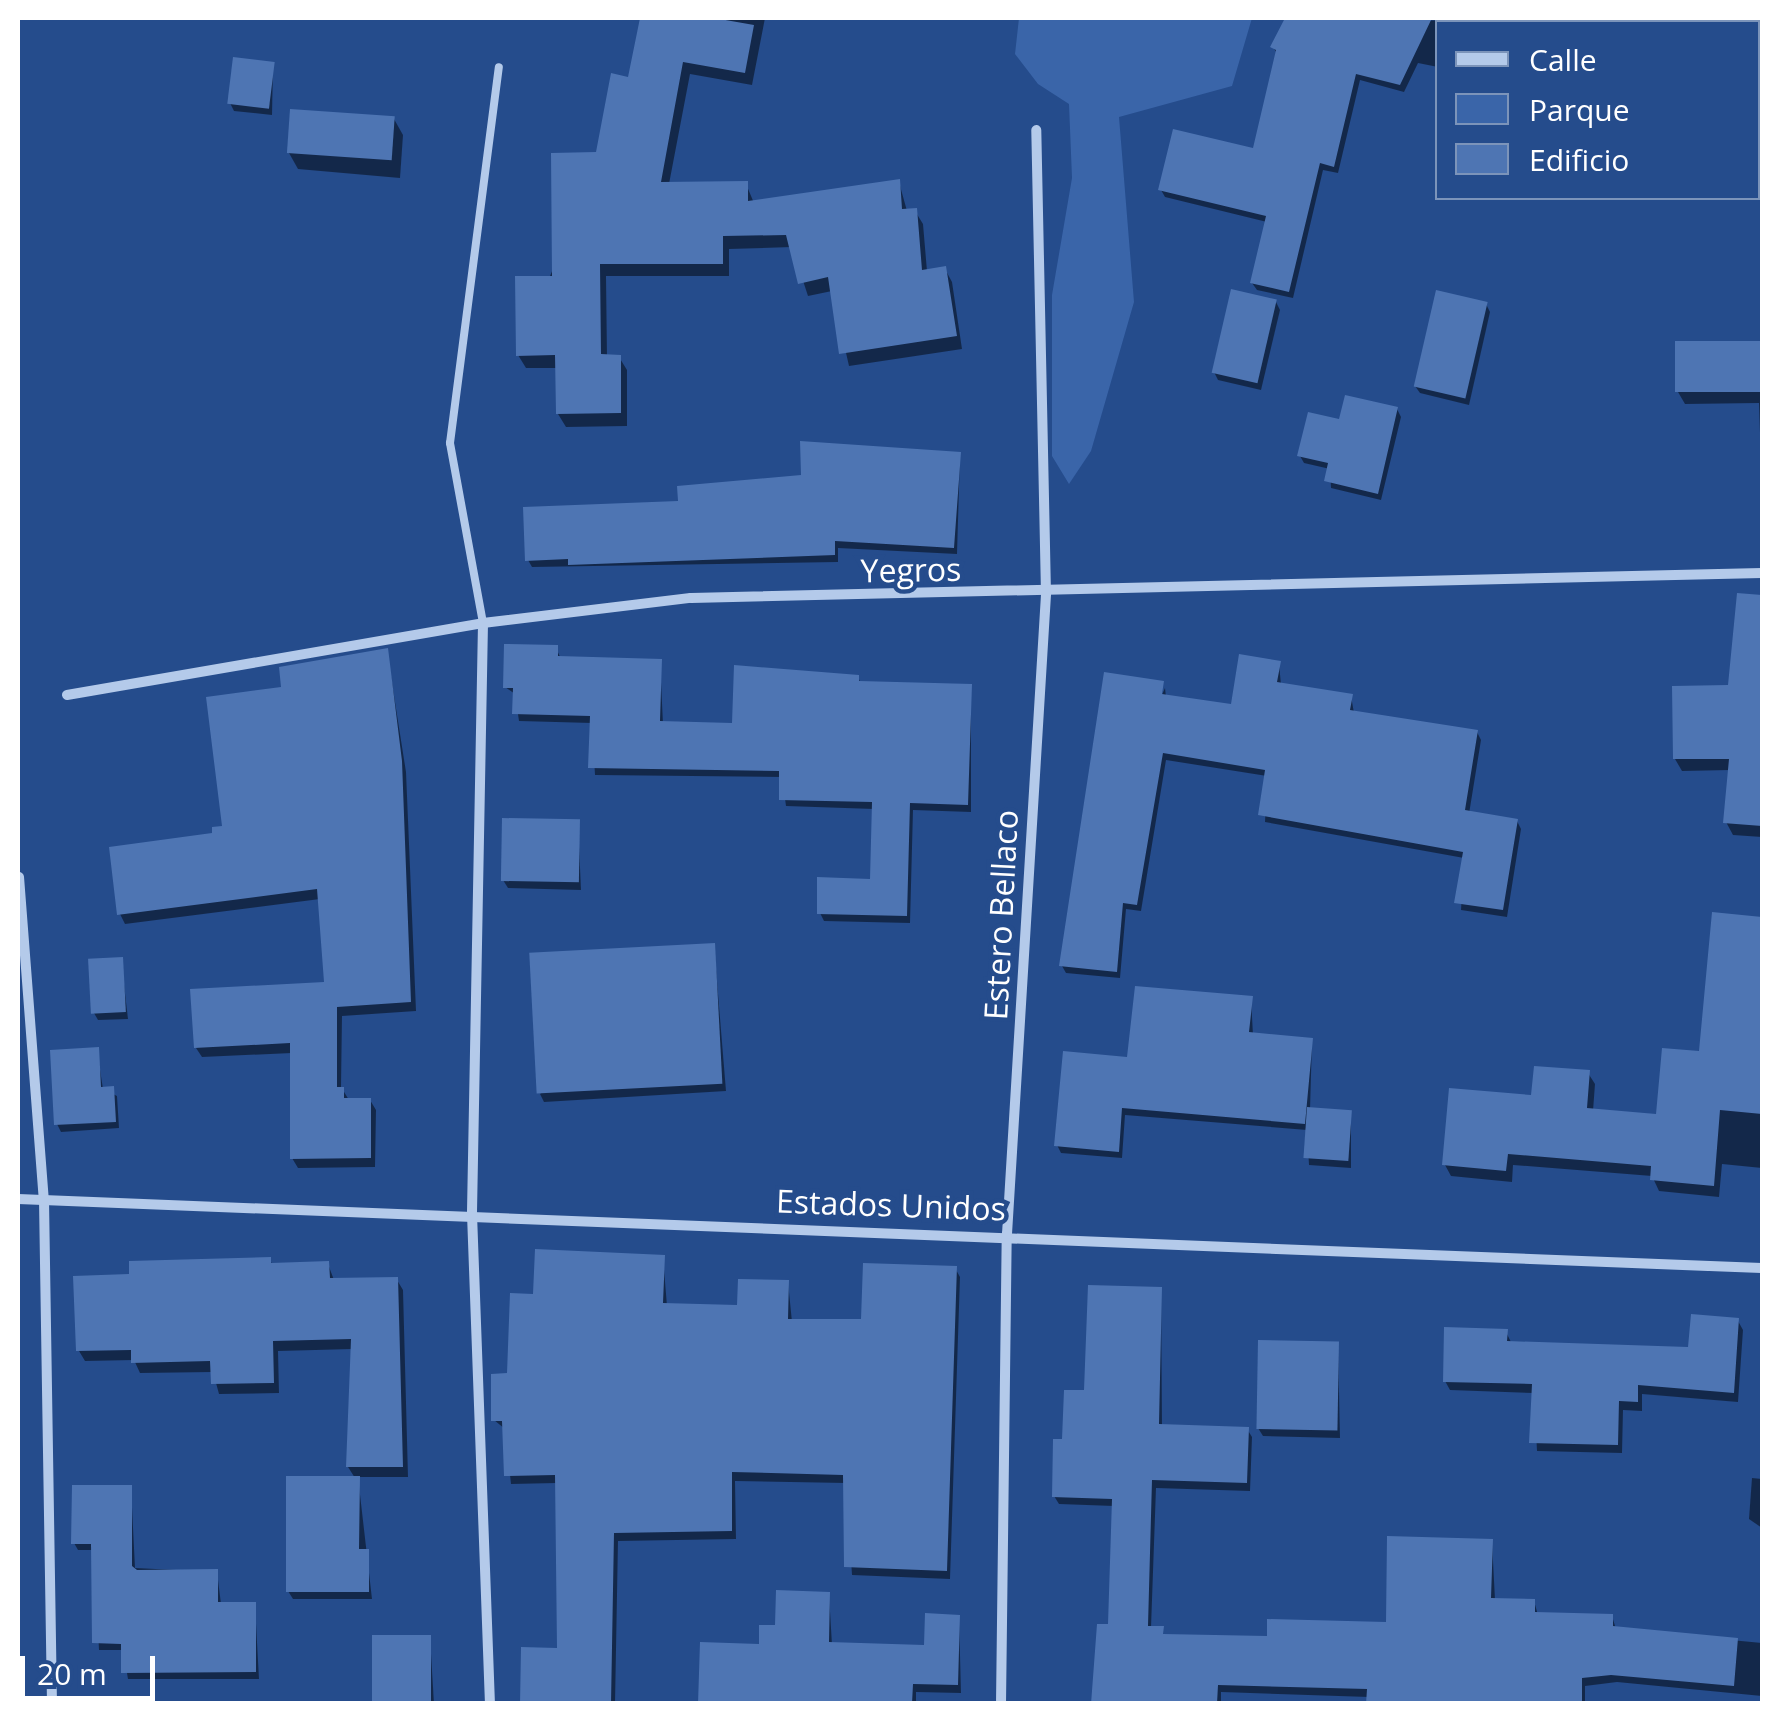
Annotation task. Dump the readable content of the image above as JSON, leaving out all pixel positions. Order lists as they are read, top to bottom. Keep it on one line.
{"streets":{"street":["Yegros","Estero Bellaco","Estados Unidos"]},"crossings":[["Yegros","Estero Bellaco"],["Estero Bellaco","Estados Unidos"]],"legend":["Calle","Parque","Edificio"],"scale_bar":"20 m"}
